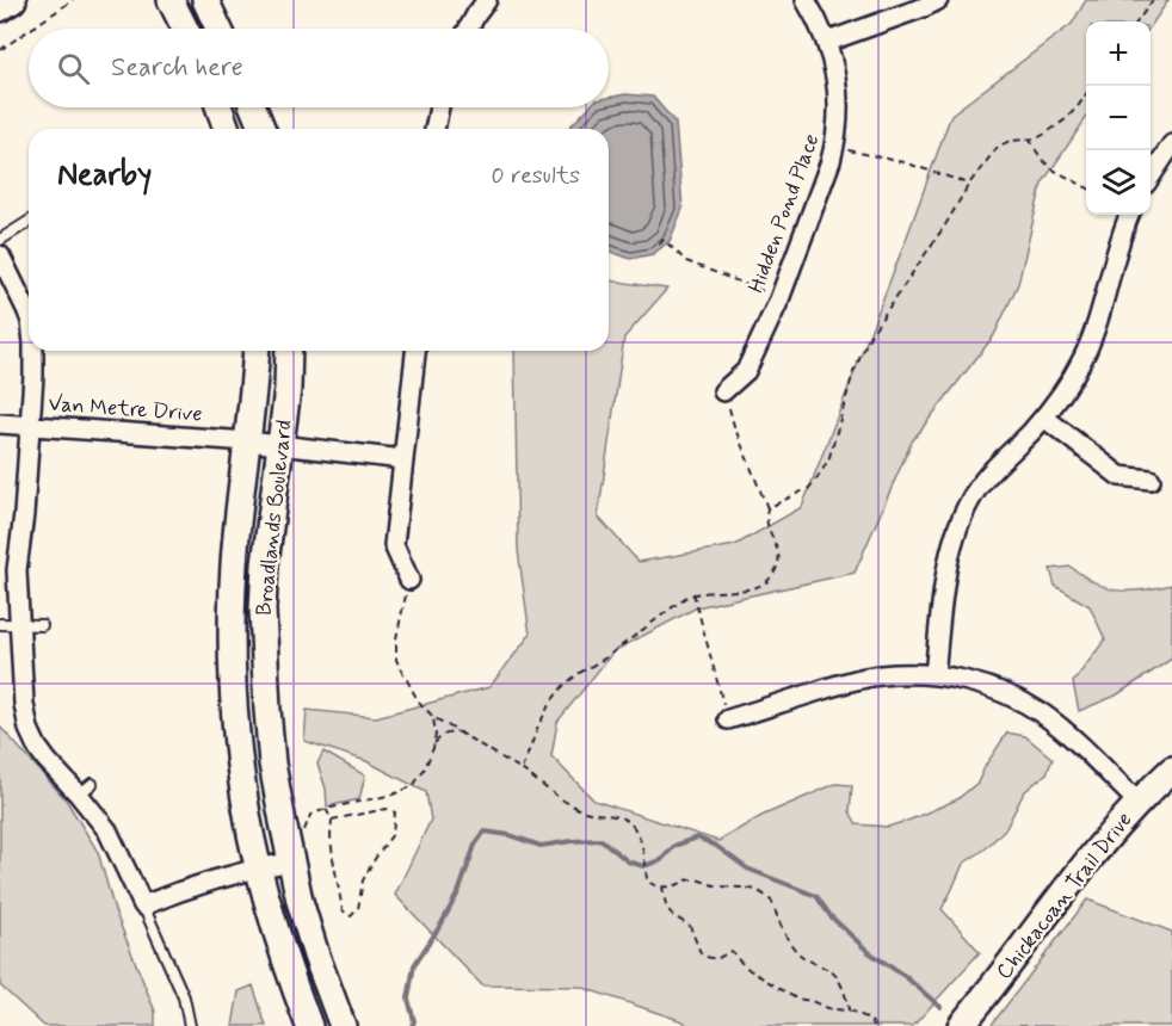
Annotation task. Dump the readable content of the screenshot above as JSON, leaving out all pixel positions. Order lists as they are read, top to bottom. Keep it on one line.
{"streets":{"main road":["Broadlands Boulevard","Chickacoan Trail Drive"],"street":["Hidden Pond Place","Van Metre Drive"]},"crossings":[["Van Metre Drive","Broadlands Boulevard"]],"page":{"map_buttons":["+","−"],"search":"Search here","heading":["Nearby","0 results"]}}
